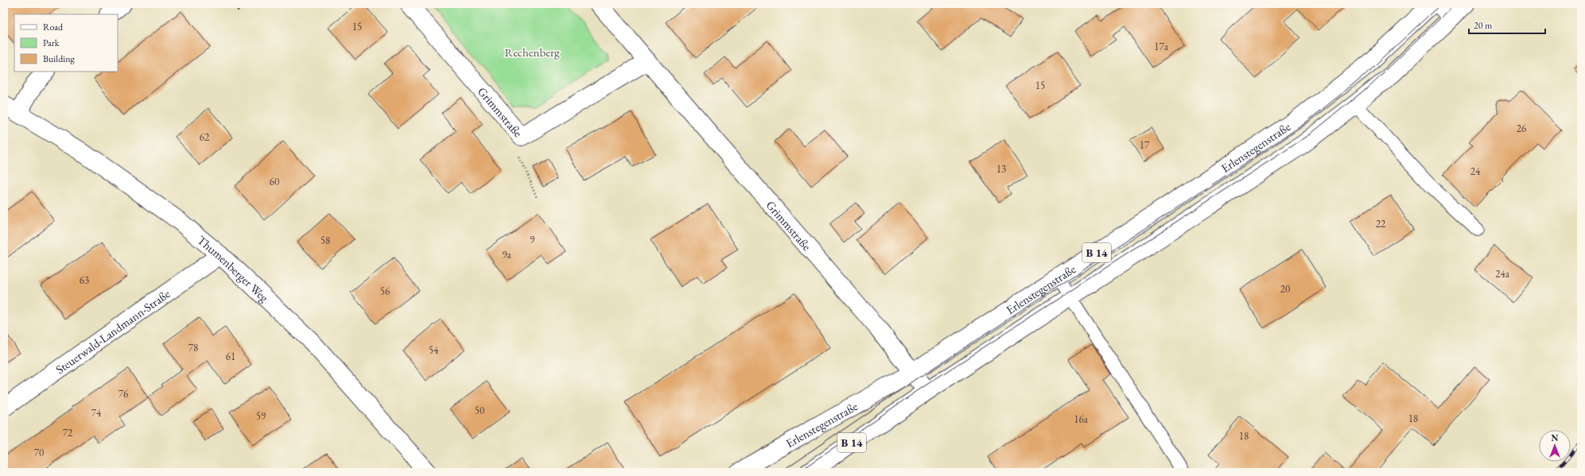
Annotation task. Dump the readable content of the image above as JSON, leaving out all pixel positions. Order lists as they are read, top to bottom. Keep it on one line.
{"streets":{"street":["Grimmstraße","Erlenstegenstraße","B 14","Thumenberger Weg","Steuerwald-Landmann-Straße"]},"crossings":[["Grimmstraße","Erlenstegenstraße"],["Thumenberger Weg","Steuerwald-Landmann-Straße"]],"parks":["Rechenberg"],"house_numbers":["15","17a","15","26","62","17","13","24","60","22","9","58","9a","24a","63","20","56","78","54","61","76","50","74","59","18","16a","72","18","70"],"legend":["Road","Park","Building"],"scale_bar":"20 m","north":"top"}
